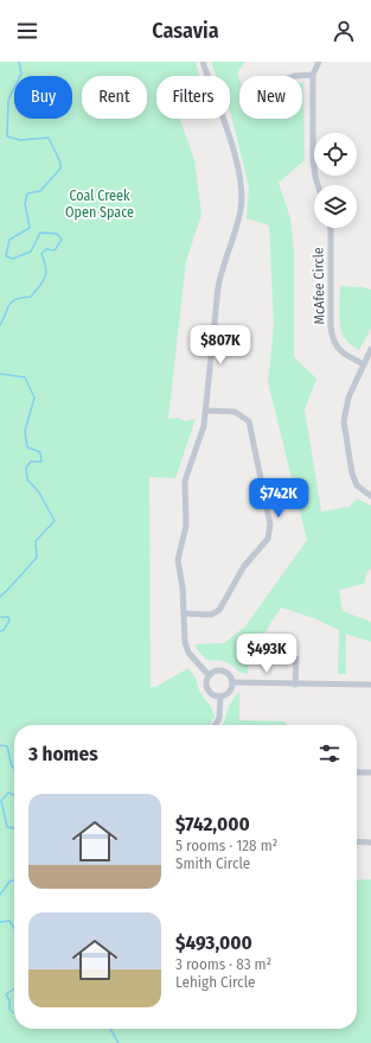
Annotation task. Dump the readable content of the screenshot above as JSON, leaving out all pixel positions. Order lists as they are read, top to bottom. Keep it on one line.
{"streets":{"street":["McAfee Circle"]},"parks":["Coal Creek Open Space"],"page":{"header":"Casavia","chip":["Buy","Rent","Filters","New"],"price":["$807K","$742K","$493K"],"heading":"3 homes","list":[{"name":"$742,000","note":"5 rooms · 128 m² · Smith Circle"},{"name":"$493,000","note":"3 rooms · 83 m² · Lehigh Circle"}]}}
